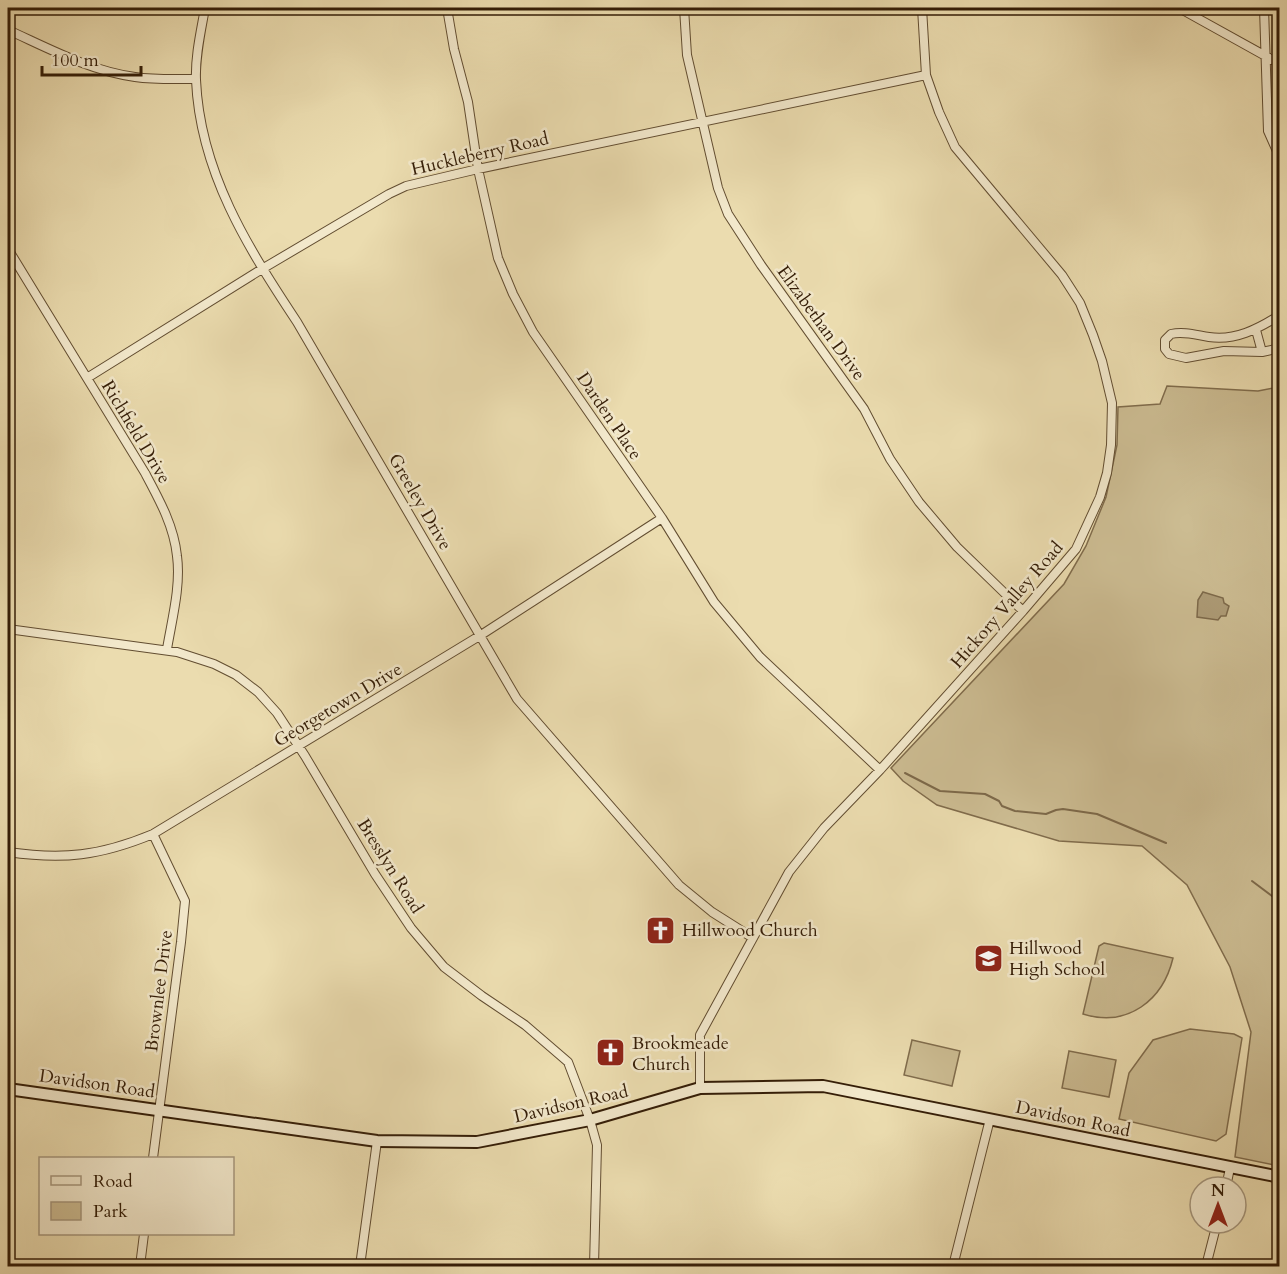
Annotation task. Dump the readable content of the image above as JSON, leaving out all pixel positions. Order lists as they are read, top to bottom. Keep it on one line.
{"streets":{"street":["Huckleberry Road","Elizabethan Drive","Darden Place","Richfield Drive","Greeley Drive","Hickory Valley Road","Georgetown Drive","Bresslyn Road","Brownlee Drive","Davidson Road"]},"crossings":[["Huckleberry Road","Elizabethan Drive"],["Huckleberry Road","Darden Place"],["Huckleberry Road","Richfield Drive"],["Huckleberry Road","Greeley Drive"],["Huckleberry Road","Hickory Valley Road"],["Elizabethan Drive","Hickory Valley Road"],["Darden Place","Hickory Valley Road"],["Darden Place","Georgetown Drive"],["Richfield Drive","Bresslyn Road"],["Greeley Drive","Hickory Valley Road"],["Greeley Drive","Georgetown Drive"],["Hickory Valley Road","Davidson Road"],["Georgetown Drive","Bresslyn Road"],["Georgetown Drive","Brownlee Drive"],["Bresslyn Road","Davidson Road"],["Brownlee Drive","Davidson Road"]],"places":{"church":["Hillwood Church","Brookmeade Church"],"school or university":["Hillwood High School"]},"legend":["Road","Park"],"scale_bar":"100 m","north":"top"}
